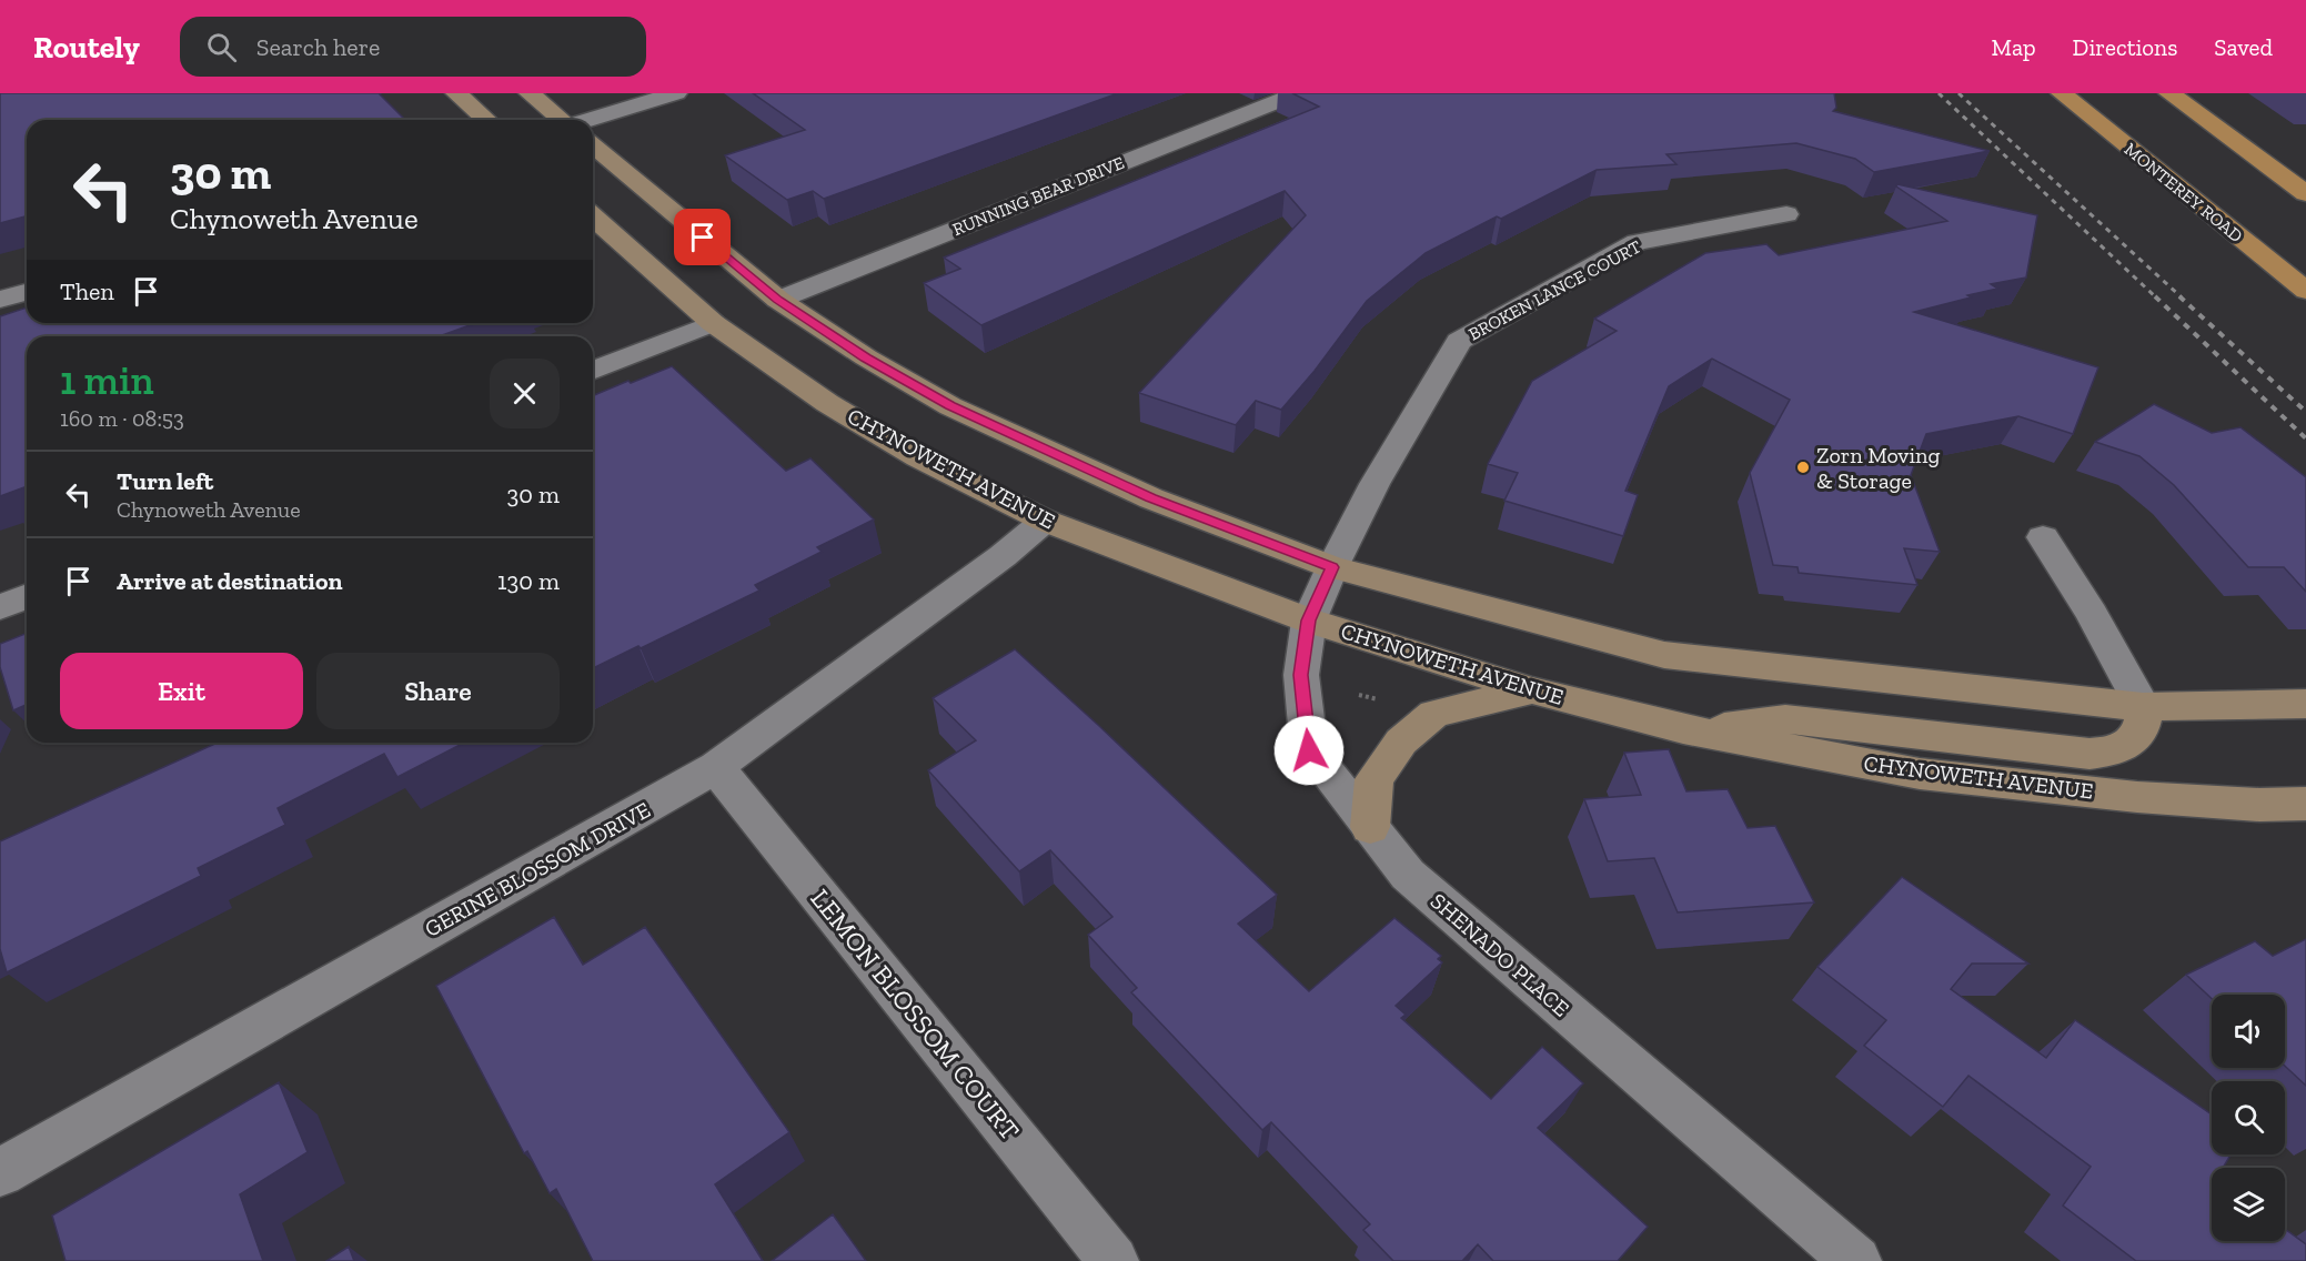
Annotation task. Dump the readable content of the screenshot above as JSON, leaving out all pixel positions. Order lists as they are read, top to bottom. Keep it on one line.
{"streets":{"main road":["MONTEREY ROAD"],"street":["RUNNING BEAR DRIVE","BROKEN LANCE COURT","CHYNOWETH AVENUE","GERINE BLOSSOM DRIVE","SHENADO PLACE","LEMON BLOSSOM COURT"]},"crossings":[["BROKEN LANCE COURT","SHENADO PLACE"],["CHYNOWETH AVENUE","GERINE BLOSSOM DRIVE"],["CHYNOWETH AVENUE","SHENADO PLACE"],["GERINE BLOSSOM DRIVE","LEMON BLOSSOM COURT"]],"places":["Zorn Moving & Storage"],"page":{"header":"Routely","search":"Search here","nav":["Map","Directions","Saved"],"turn":["30 m","Chynoweth Avenue"],"then":"Then","heading":["1 min","160 m · 08:53"],"list":[{"name":"Turn left","note":"Chynoweth Avenue","value":"30 m"},{"name":"Arrive at destination","value":"130 m"}],"buttons":["Exit","Share"]}}
